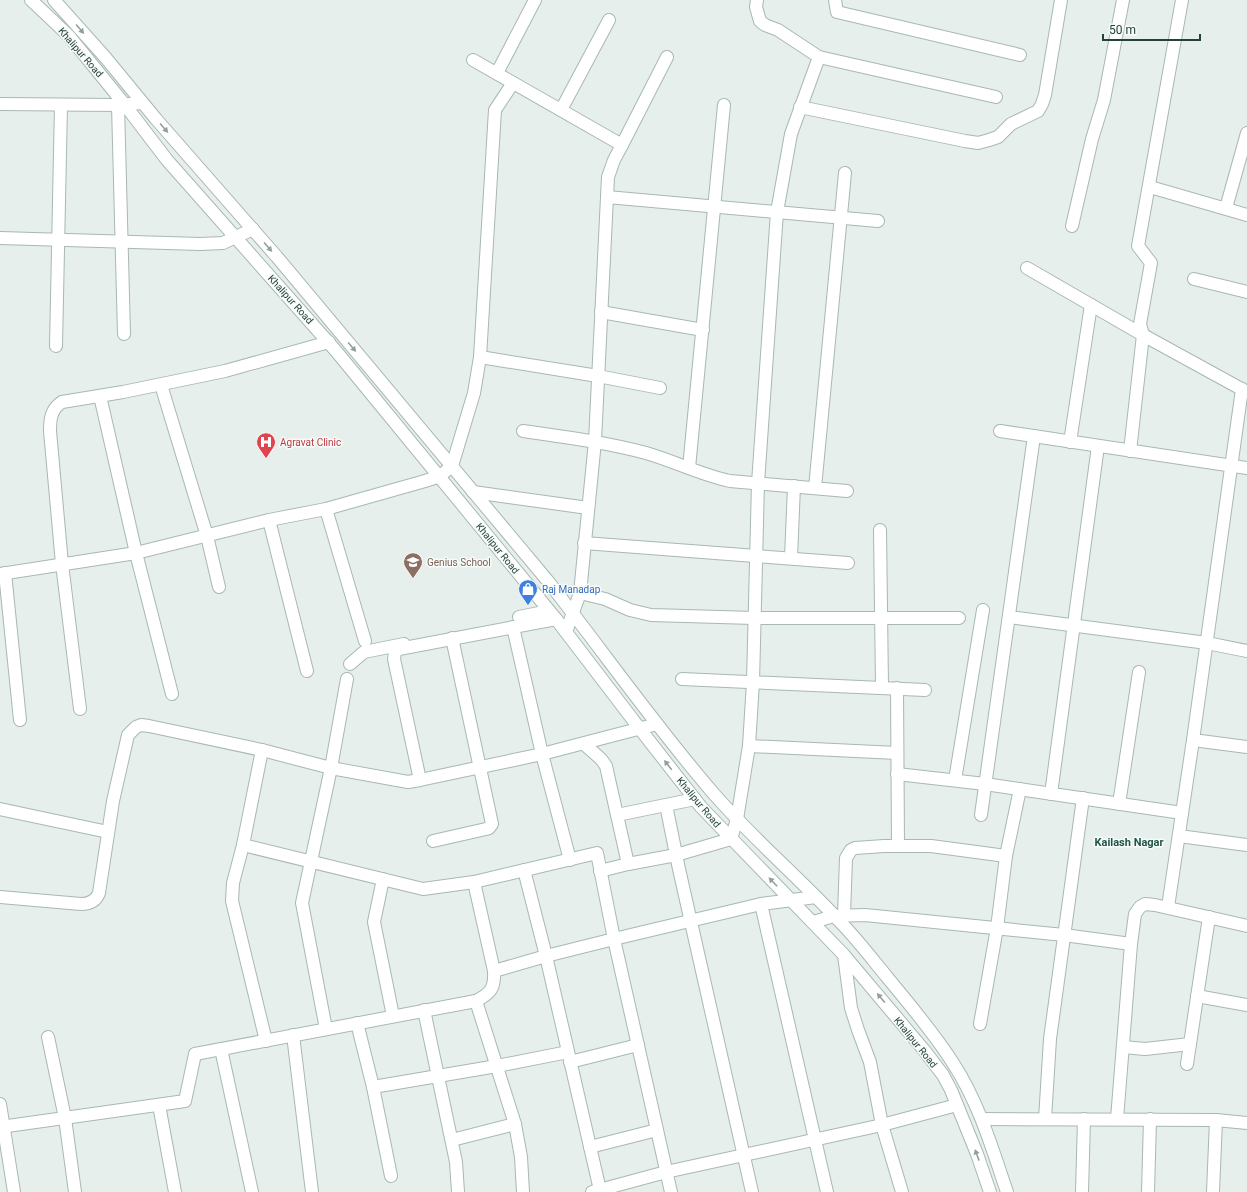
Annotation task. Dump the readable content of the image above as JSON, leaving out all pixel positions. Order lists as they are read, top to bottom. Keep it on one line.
{"streets":{"street":["Khalipur Road"]},"districts":["Kailash Nagar"],"places":{"hospital":["Agravat Clinic"],"school or university":["Genius School"],"shop":["Raj Manadap"]},"scale_bar":"50 m"}
